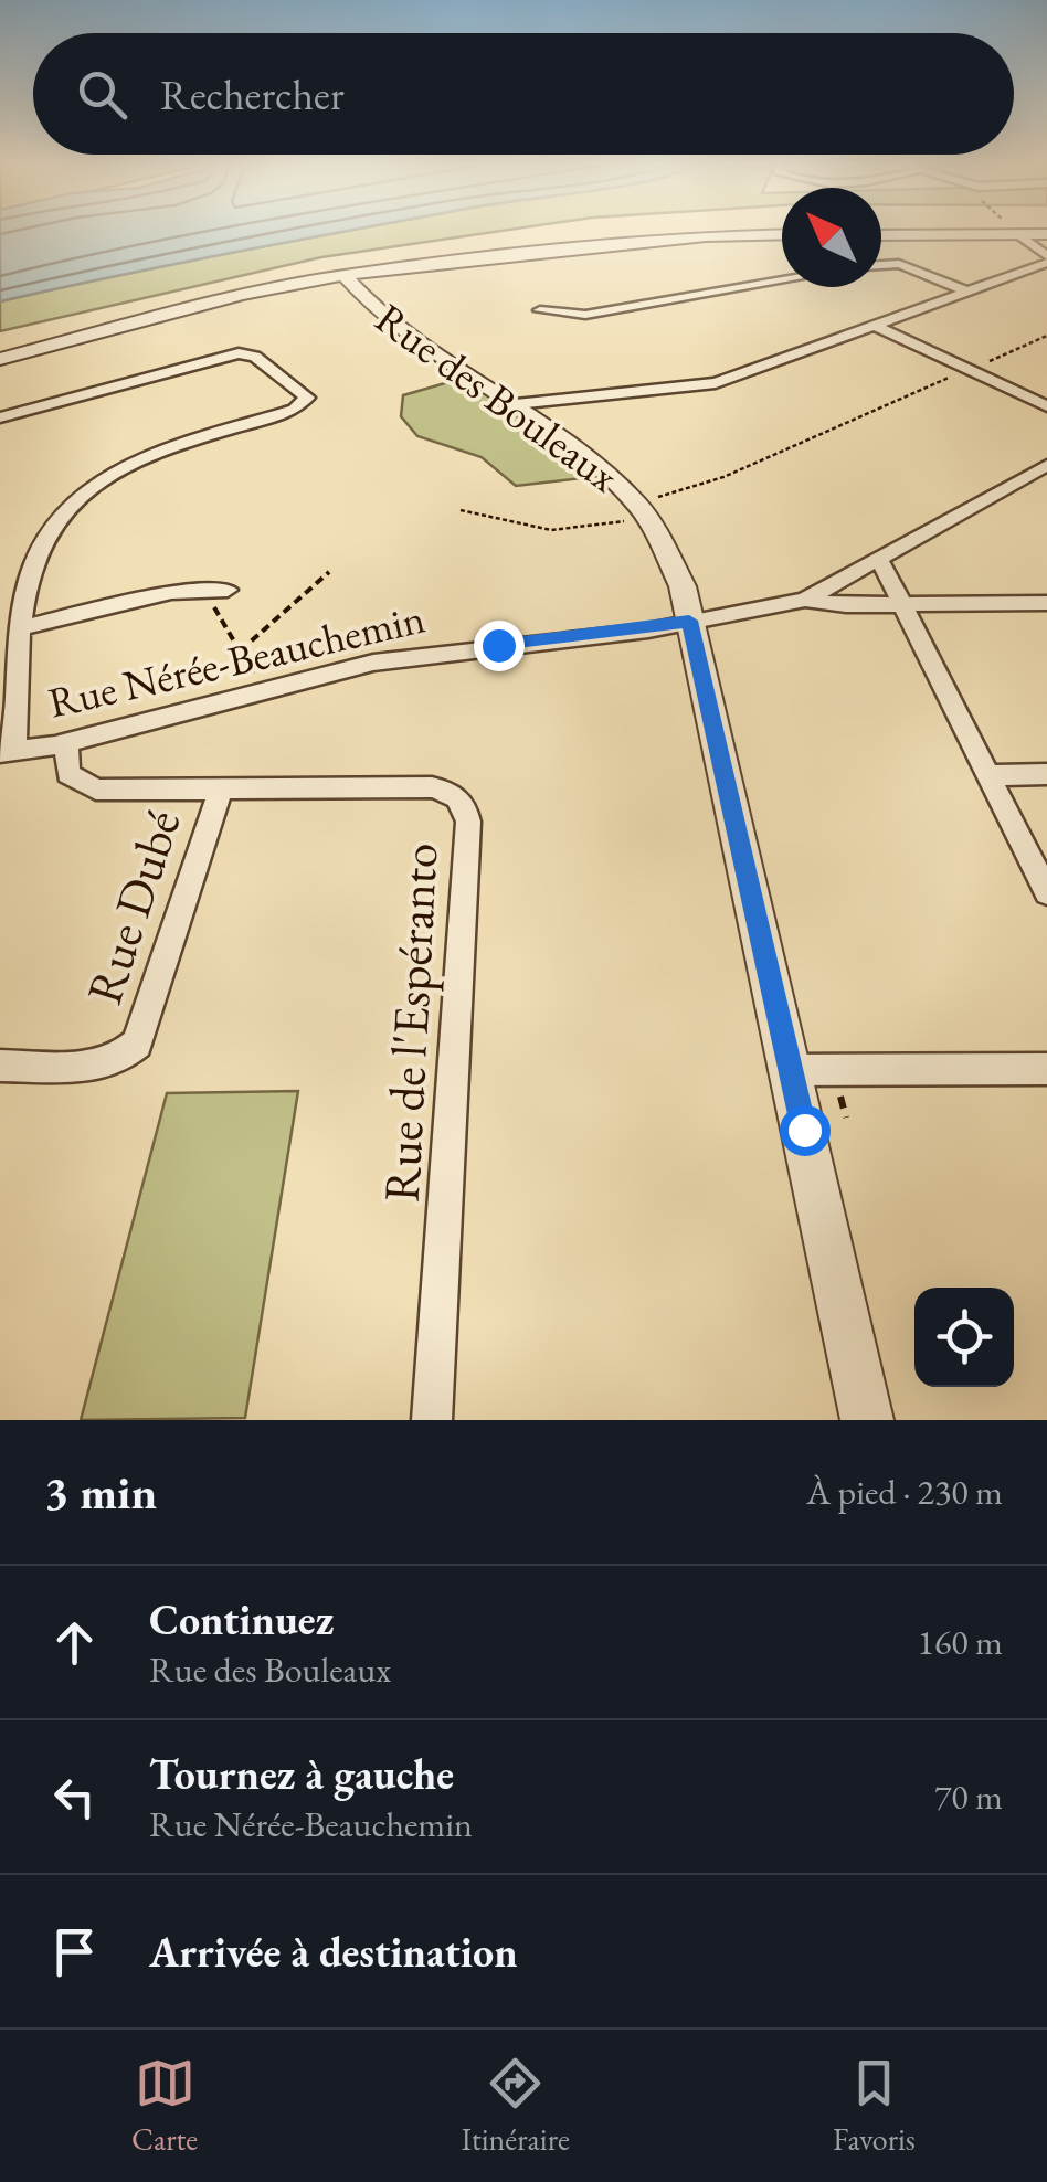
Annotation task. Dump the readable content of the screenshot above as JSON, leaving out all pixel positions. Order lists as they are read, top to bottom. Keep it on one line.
{"streets":{"street":["Rue des Bouleaux","Rue Nérée-Beauchemin","Rue Dubé","Rue de l'Espéranto"]},"crossings":[["Rue des Bouleaux","Rue Nérée-Beauchemin"],["Rue Nérée-Beauchemin","Rue de l'Espéranto"],["Rue Dubé","Rue de l'Espéranto"]],"north":"top left","page":{"search":"Rechercher","heading":["3 min","À pied · 230 m"],"list":[["Continuez","Rue des Bouleaux","160 m"],["Tournez à gauche","Rue Nérée-Beauchemin","70 m"],"Arrivée à destination"],"nav":["Carte","Itinéraire","Favoris"]}}
